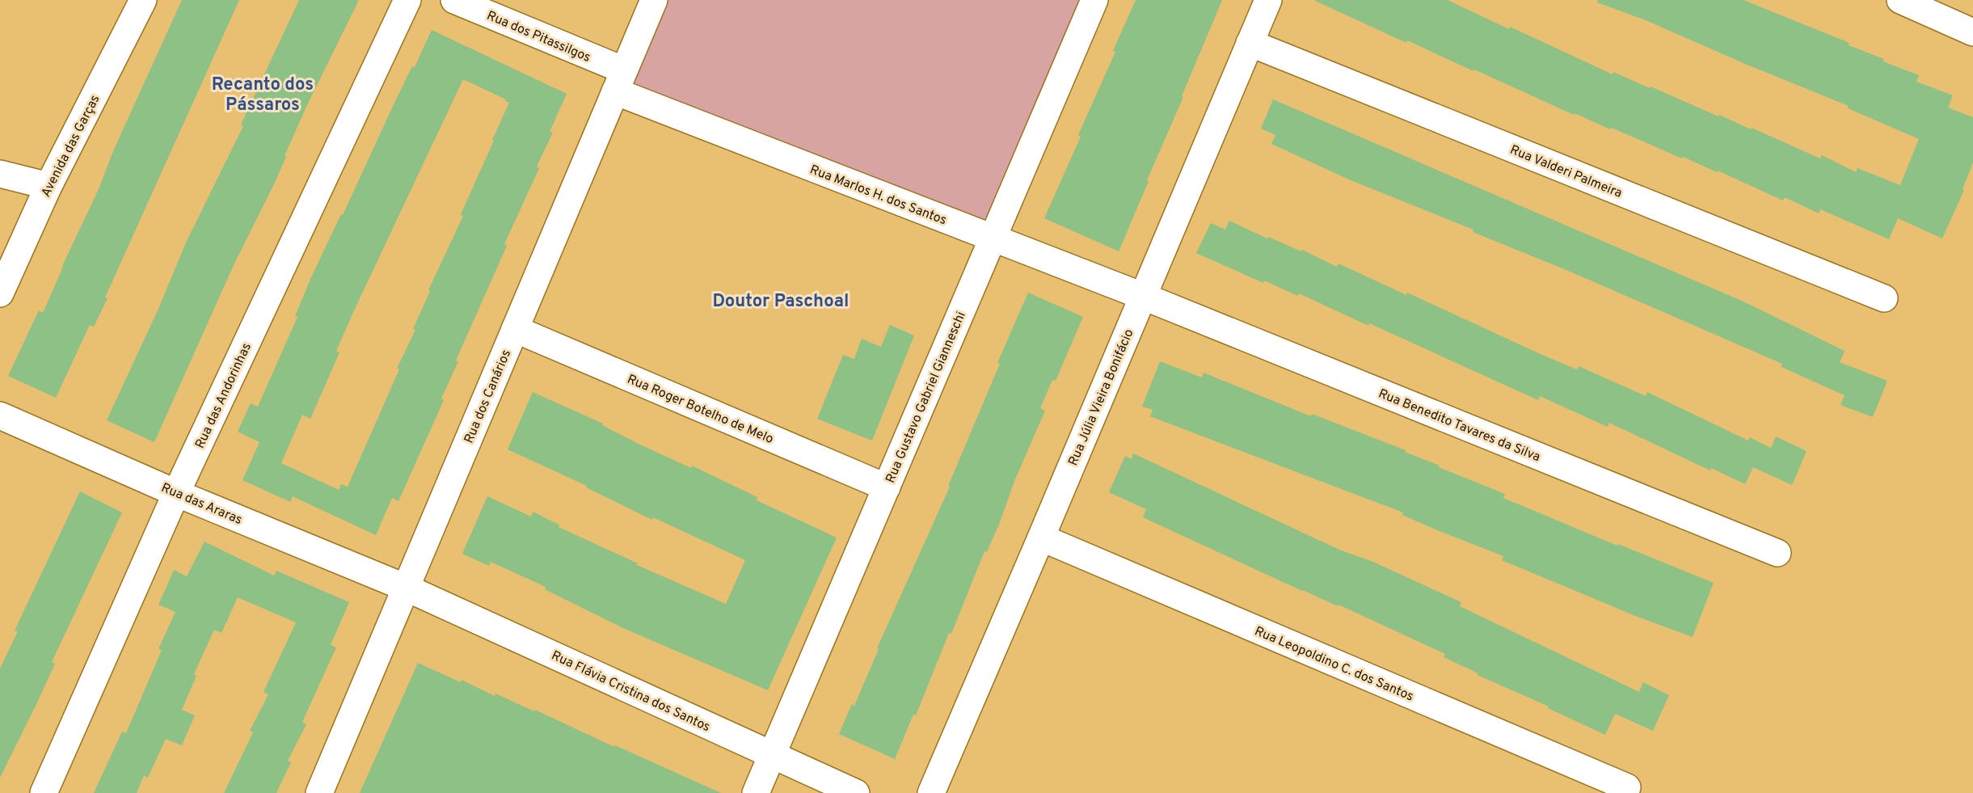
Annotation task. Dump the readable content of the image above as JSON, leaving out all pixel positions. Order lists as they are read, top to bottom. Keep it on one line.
{"streets":{"street":["Rua dos Pitassilgos","Avenida das Garças","Rua Valderi Palmeira","Rua Marlos H. dos Santos","Rua das Andorinhas","Rua dos Canários","Rua Gustavo Gabriel Gianneschi","Rua Júlia Vieira Bonifácio","Rua Roger Botelho de Melo","Rua Benedito Tavares da Silva","Rua das Araras","Rua Leopoldino C. dos Santos","Rua Flávia Cristina dos Santos"]},"crossings":[["Rua dos Pitassilgos","Rua Marlos H. dos Santos"],["Rua dos Pitassilgos","Rua dos Canários"],["Rua Valderi Palmeira","Rua Júlia Vieira Bonifácio"],["Rua Marlos H. dos Santos","Rua dos Canários"],["Rua Marlos H. dos Santos","Rua Gustavo Gabriel Gianneschi"],["Rua Marlos H. dos Santos","Rua Júlia Vieira Bonifácio"],["Rua Marlos H. dos Santos","Rua Benedito Tavares da Silva"],["Rua das Andorinhas","Rua das Araras"],["Rua dos Canários","Rua Roger Botelho de Melo"],["Rua dos Canários","Rua das Araras"],["Rua dos Canários","Rua Flávia Cristina dos Santos"],["Rua Gustavo Gabriel Gianneschi","Rua Roger Botelho de Melo"],["Rua Gustavo Gabriel Gianneschi","Rua Flávia Cristina dos Santos"],["Rua Júlia Vieira Bonifácio","Rua Benedito Tavares da Silva"],["Rua Júlia Vieira Bonifácio","Rua Leopoldino C. dos Santos"],["Rua das Araras","Rua Flávia Cristina dos Santos"]],"districts":["Recanto dos Pássaros","Doutor Paschoal"]}
